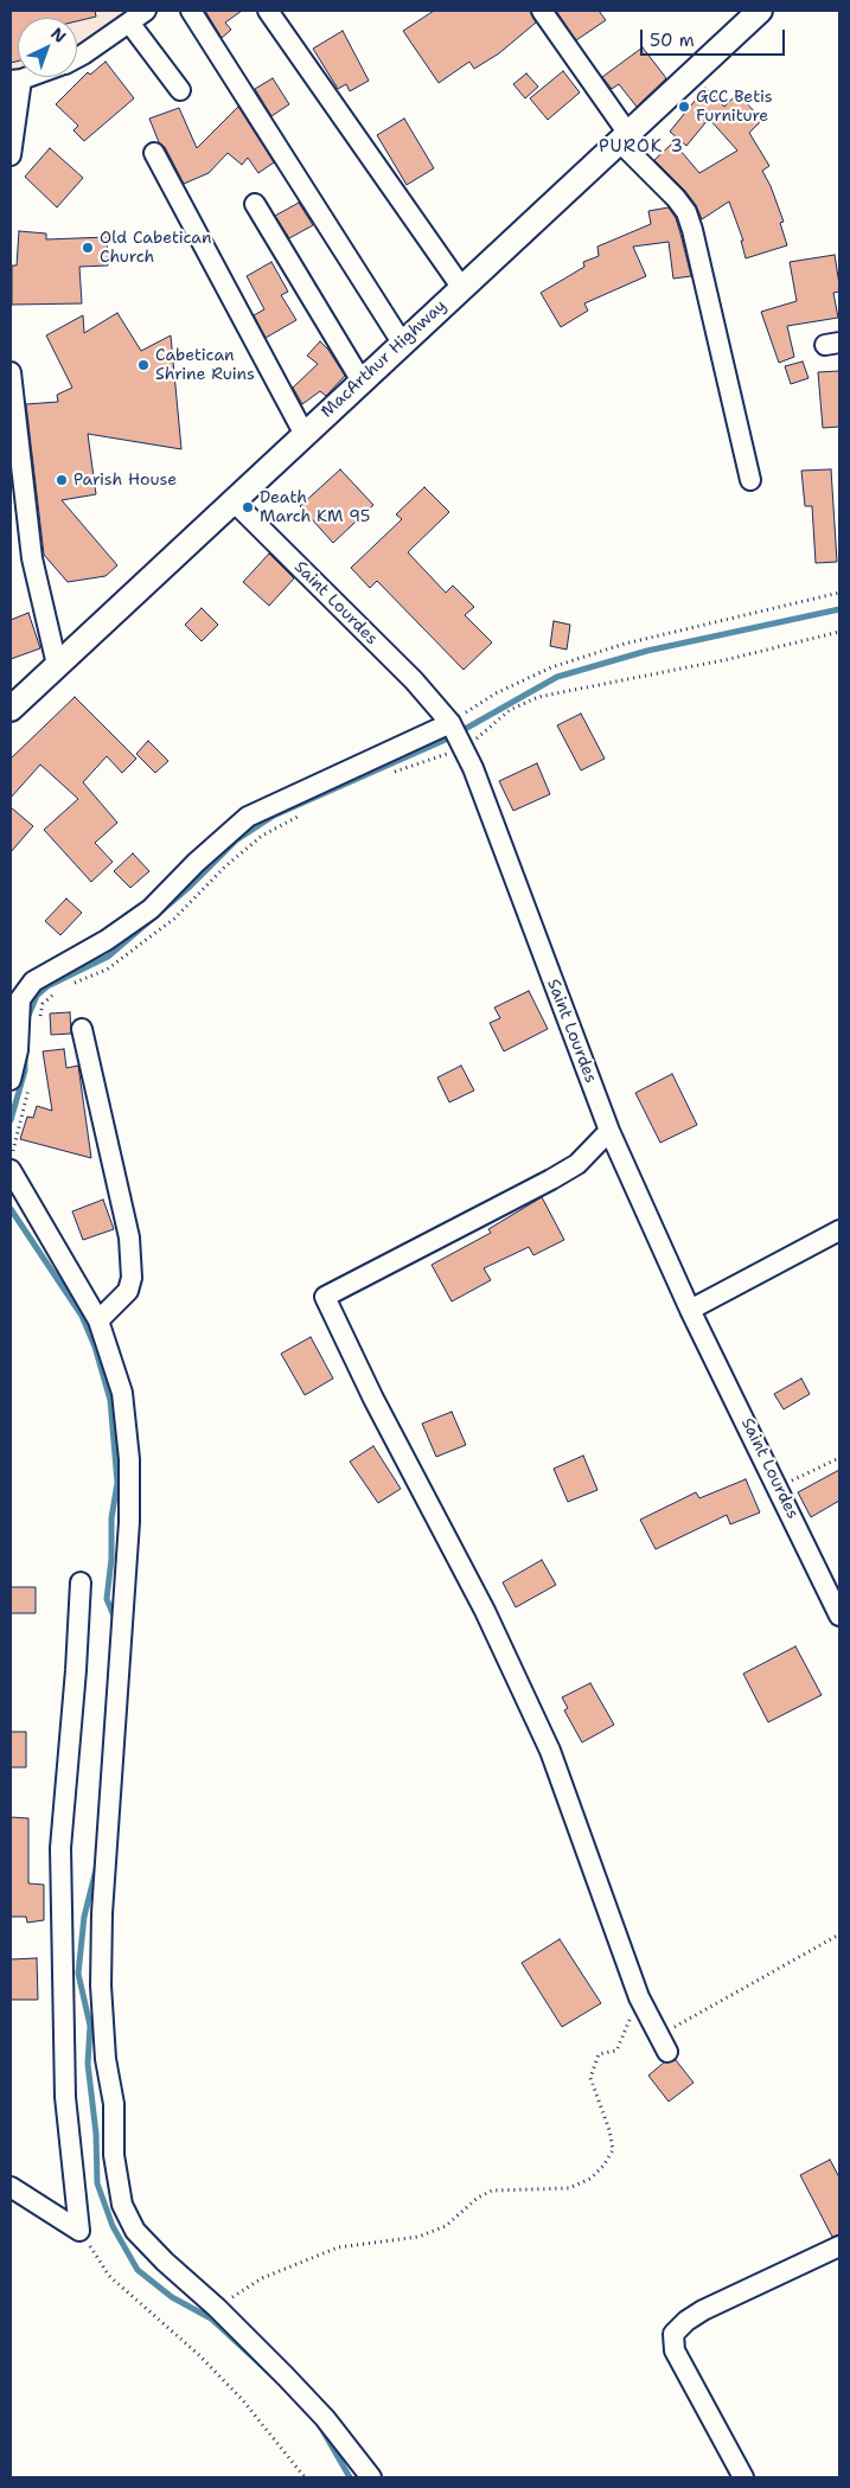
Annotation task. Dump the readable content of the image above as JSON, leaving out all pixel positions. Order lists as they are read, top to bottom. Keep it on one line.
{"streets":{"main road":["MacArthur Highway"],"street":["Saint Lourdes"]},"crossings":[["MacArthur Highway","Saint Lourdes"]],"districts":["PUROK 3"],"places":["GCC Betis Furniture","Old Cabetican Church","Cabetican Shrine Ruins","Parish House","Death March KM 95"],"scale_bar":"50 m","north":"top right"}
